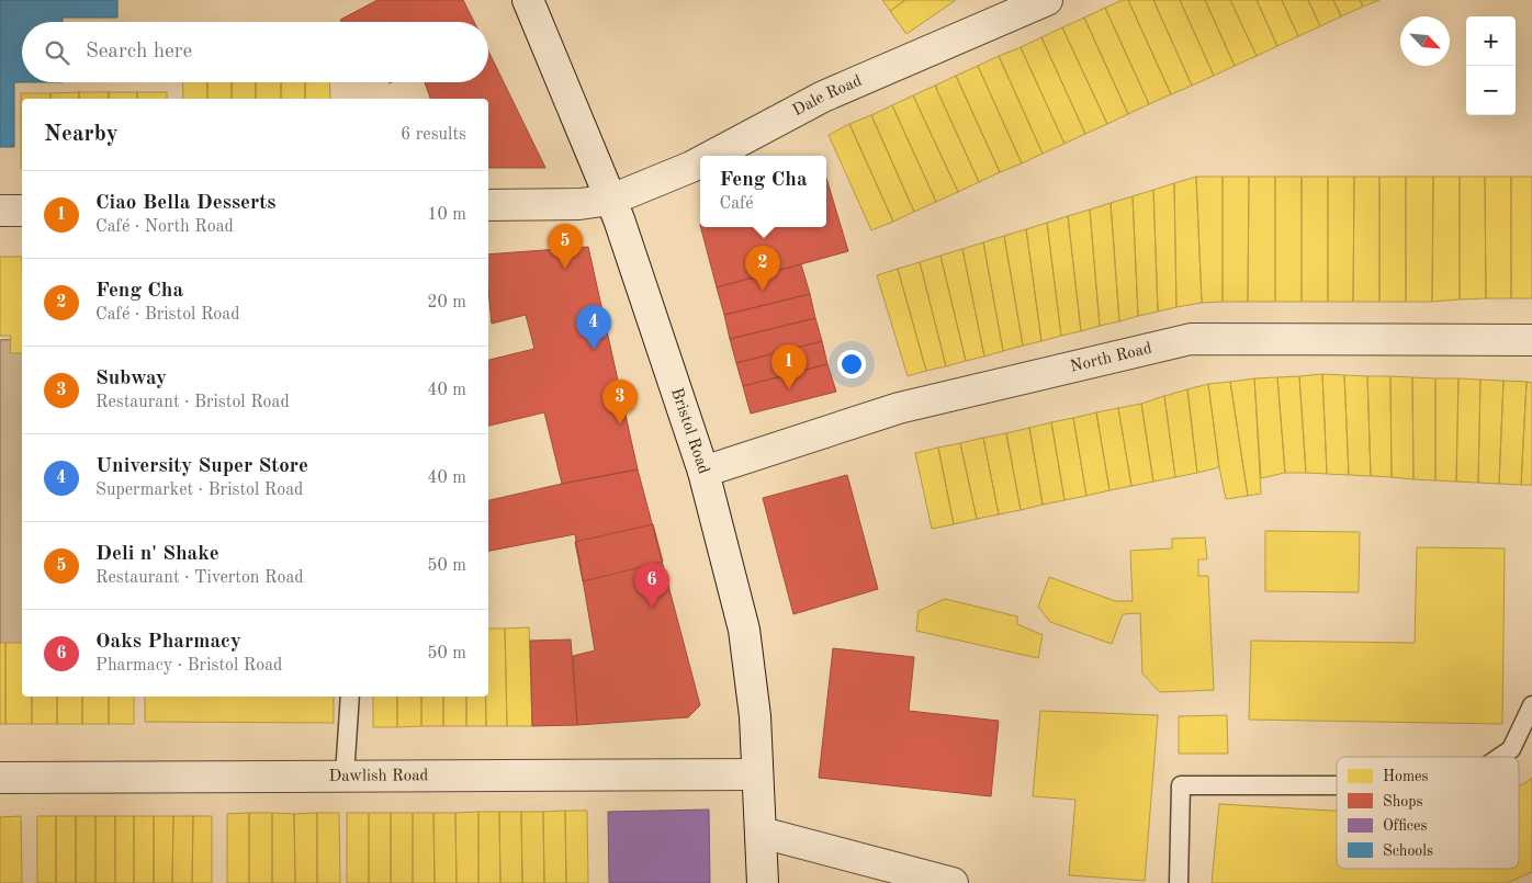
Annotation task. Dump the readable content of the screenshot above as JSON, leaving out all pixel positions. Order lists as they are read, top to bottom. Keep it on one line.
{"streets":{"street":["Dale Road","North Road","Bristol Road","Dawlish Road"]},"crossings":[["Dale Road","Bristol Road"],["North Road","Bristol Road"],["Bristol Road","Dawlish Road"]],"legend":["Homes","Shops","Offices","Schools"],"north":"bottom right","page":{"map_buttons":["+","−"],"search":"Search here","heading":["Nearby","6 results"],"popup":["Feng Cha","Café"],"list":[{"mark":"1","name":"Ciao Bella Desserts","note":"Café · North Road","value":"10 m"},{"mark":"2","name":"Feng Cha","note":"Café · Bristol Road","value":"20 m"},{"mark":"3","name":"Subway","note":"Restaurant · Bristol Road","value":"40 m"},{"mark":"4","name":"University Super Store","note":"Supermarket · Bristol Road","value":"40 m"},{"mark":"5","name":"Deli n' Shake","note":"Restaurant · Tiverton Road","value":"50 m"},{"mark":"6","name":"Oaks Pharmacy","note":"Pharmacy · Bristol Road","value":"50 m"}],"pins":["5","2","4","1","3","6"]}}
